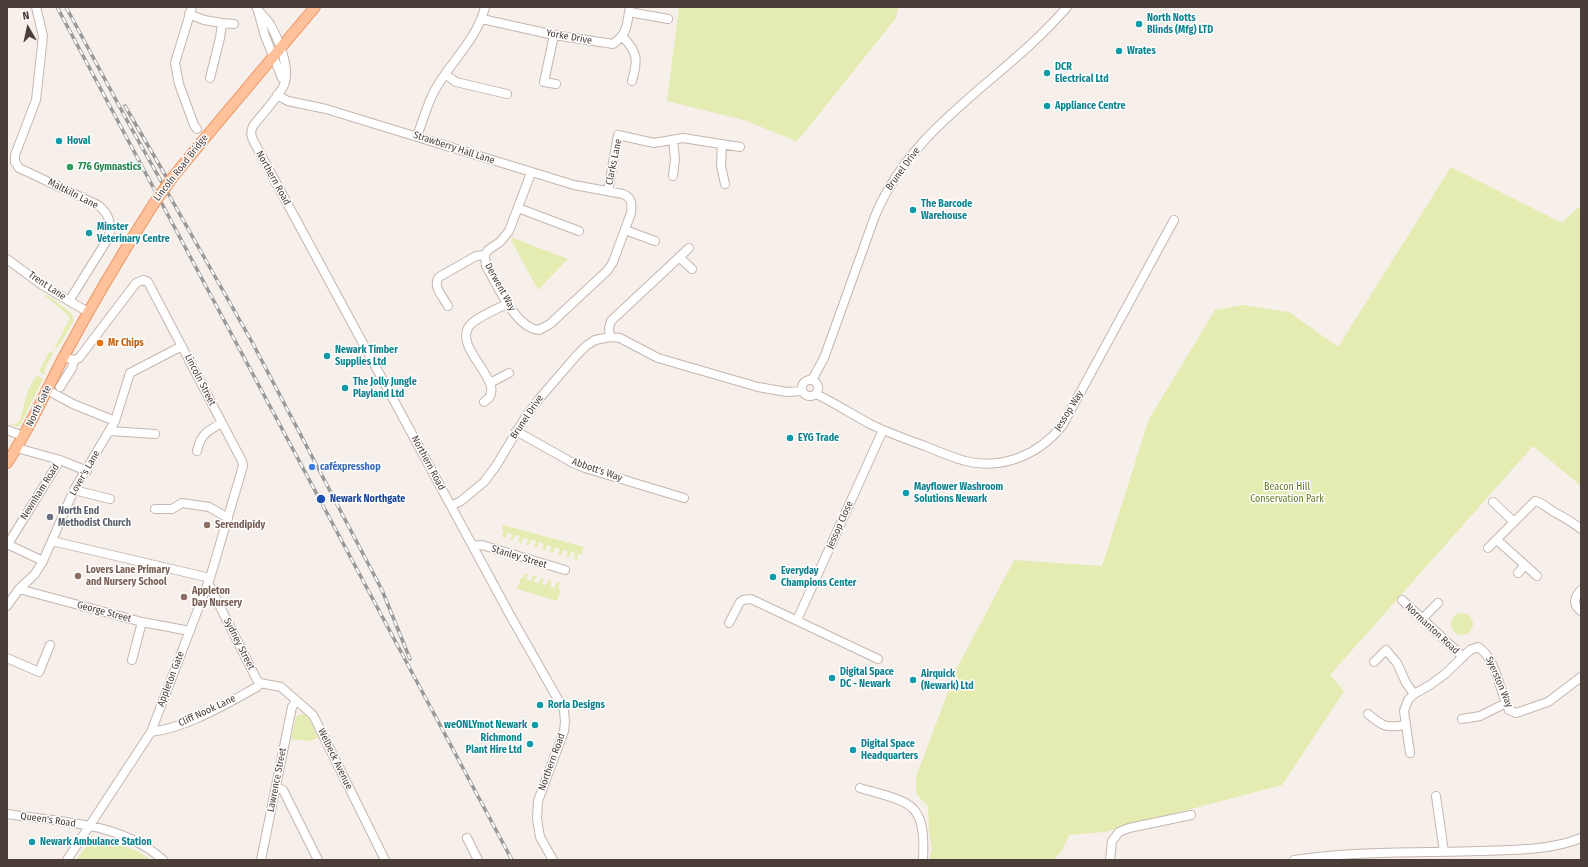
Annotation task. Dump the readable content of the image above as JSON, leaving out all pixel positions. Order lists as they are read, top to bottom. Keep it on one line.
{"streets":{"main road":["Lincoln Road Bridge","North Gate"],"street":["Yorke Drive","Strawberry Hall Lane","Clarks Lane","Brunel Drive","Northern Road","Maltkiln Lane","Trent Lane","Derwent Way","Lincoln Street","Jessop Way","Abbott's Way","Lover's Lane","Newnham Road","Jessop Close","Stanley Street","George Street","Normanton Road","Sydney Street","Appleton Gate","Syerston Way","Cliff Nook Lane","Welbeck Avenue","Lawrence Street","Queen's Road"]},"crossings":[["Strawberry Hall Lane","Clarks Lane"],["Strawberry Hall Lane","Northern Road"],["Strawberry Hall Lane","Derwent Way"],["Lincoln Road Bridge","Trent Lane"],["Lincoln Road Bridge","North Gate"],["Brunel Drive","Northern Road"],["Brunel Drive","Jessop Way"],["Brunel Drive","Abbott's Way"],["Northern Road","Stanley Street"],["Maltkiln Lane","Trent Lane"],["Trent Lane","North Gate"],["Lincoln Street","North Gate"],["Lincoln Street","Lover's Lane"],["Lincoln Street","Appleton Gate"],["Jessop Way","Jessop Close"],["Lover's Lane","George Street"],["George Street","Appleton Gate"],["Normanton Road","Syerston Way"],["Sydney Street","Appleton Gate"],["Sydney Street","Cliff Nook Lane"],["Sydney Street","Welbeck Avenue"],["Appleton Gate","Cliff Nook Lane"],["Appleton Gate","Queen's Road"],["Cliff Nook Lane","Welbeck Avenue"],["Welbeck Avenue","Lawrence Street"]],"parks":["Beacon Hill Conservation Park"],"places":["North Notts Blinds (Mfg) LTD","Wrates","DCR Electrical Ltd","Appliance Centre","Hoval","776 Gymnastics","The Barcode Warehouse","Minster Veterinary Centre","Mr Chips","Newark Timber Supplies Ltd","The Jolly Jungle Playland Ltd","EYG Trade","caféxpresshop","Mayflower Washroom Solutions Newark","Newark Northgate","North End Methodist Church","Serendipidy","Lovers Lane Primary and Nursery School","Everyday Champions Center","Appleton Day Nursery","Digital Space DC - Newark","Airquick (Newark) Ltd","Rorla Designs","weONLYmot Newark","Richmond Plant Hire Ltd","Digital Space Headquarters","Newark Ambulance Station"],"north":"top"}
